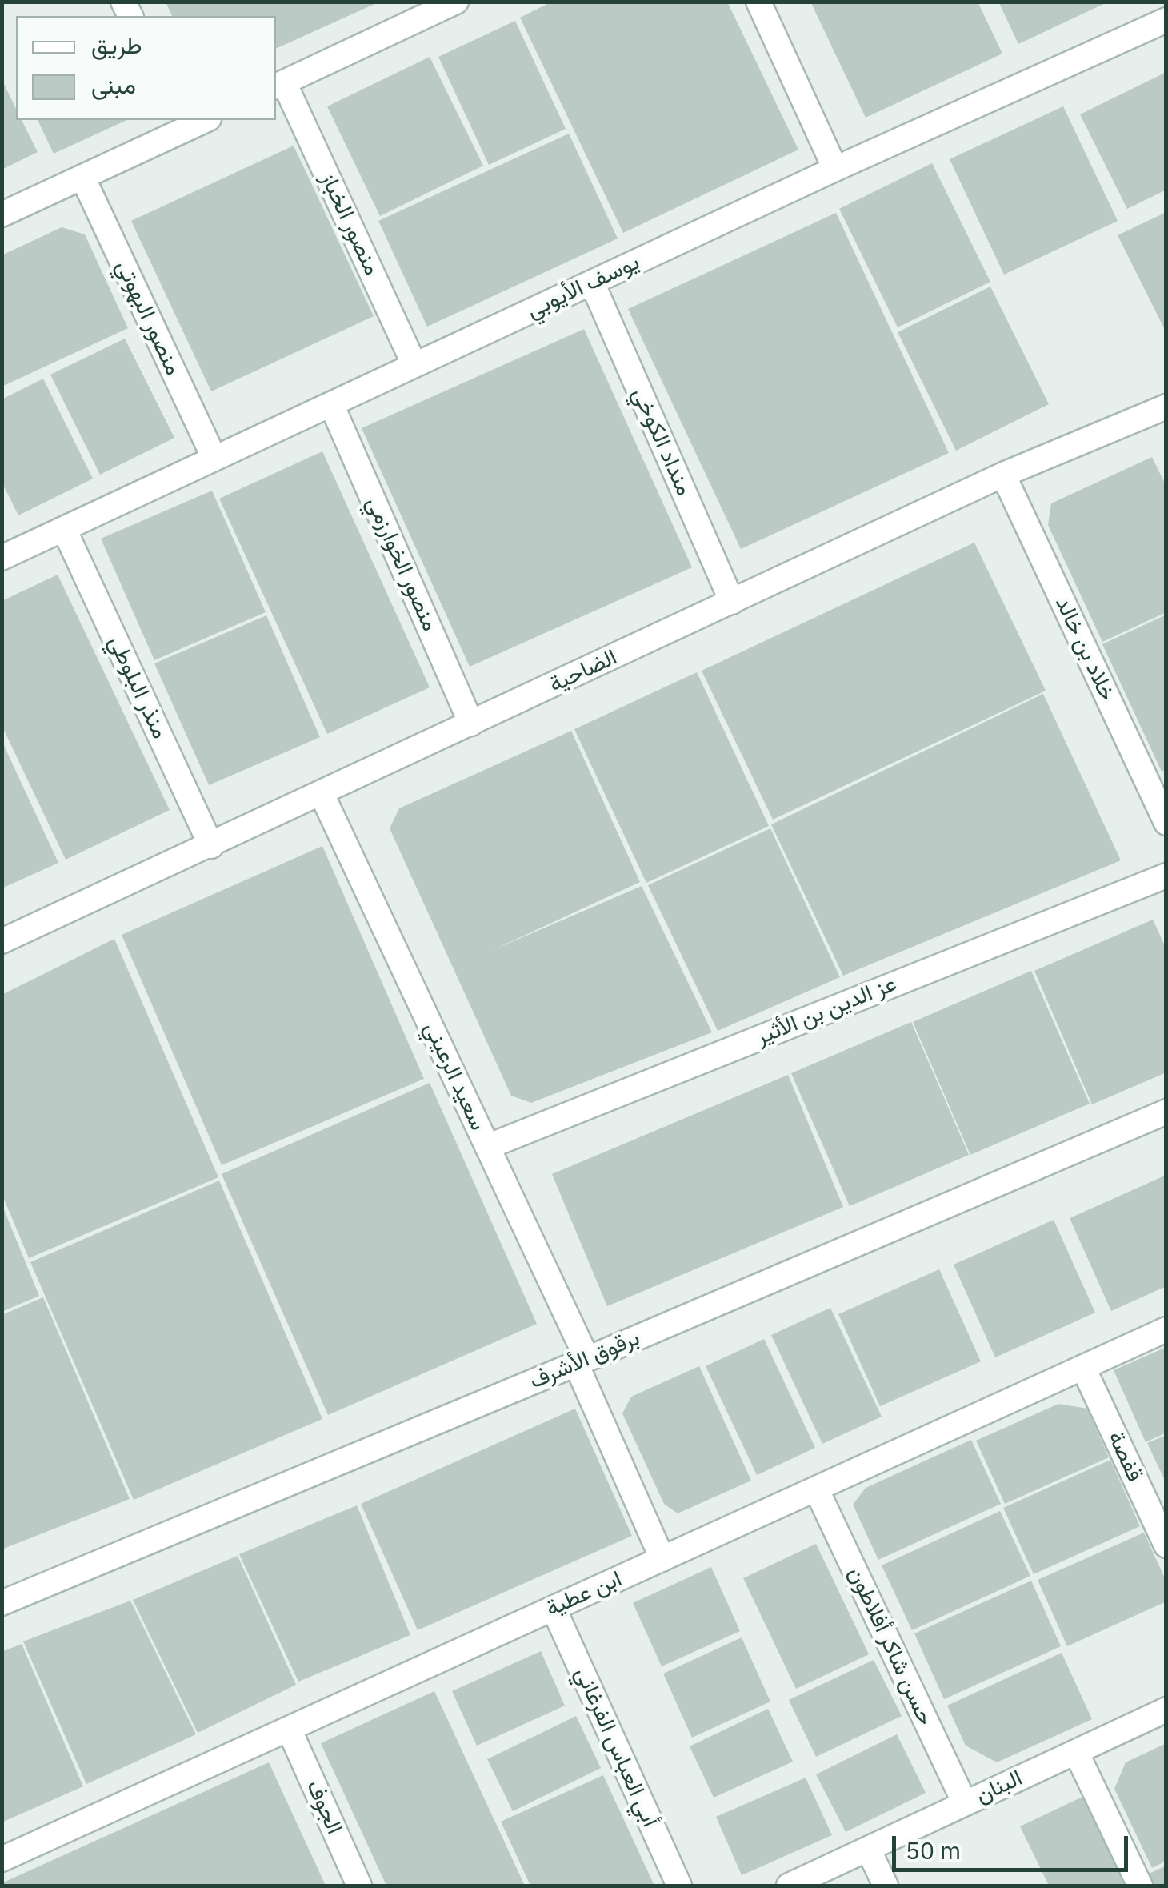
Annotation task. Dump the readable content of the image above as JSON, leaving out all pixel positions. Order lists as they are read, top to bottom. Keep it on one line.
{"streets":{"street":["منصور الخباز","يوسف الأيوبي","منصور البهوتي","منداد الكوخي","منصور الخوارزمي","خلاد بن خالد","الضاحية","منذر البلوطي","عز الدين بن الأثير","سعيد الرعيني","برقوق الأشرف","قفصة","ابن عطية","حسن شاكر أفلاطون","أبي العباس الفرغاني","البنان","الجوف"]},"crossings":[["منصور الخباز","يوسف الأيوبي"],["يوسف الأيوبي","منصور البهوتي"],["يوسف الأيوبي","منداد الكوخي"],["يوسف الأيوبي","منصور الخوارزمي"],["يوسف الأيوبي","منذر البلوطي"],["منداد الكوخي","الضاحية"],["منصور الخوارزمي","الضاحية"],["خلاد بن خالد","الضاحية"],["الضاحية","منذر البلوطي"],["الضاحية","سعيد الرعيني"],["عز الدين بن الأثير","سعيد الرعيني"],["سعيد الرعيني","برقوق الأشرف"],["سعيد الرعيني","ابن عطية"],["قفصة","ابن عطية"],["ابن عطية","حسن شاكر أفلاطون"],["ابن عطية","أبي العباس الفرغاني"],["ابن عطية","الجوف"],["حسن شاكر أفلاطون","البنان"]],"legend":["طريق","مبنى"],"scale_bar":"50 m"}
